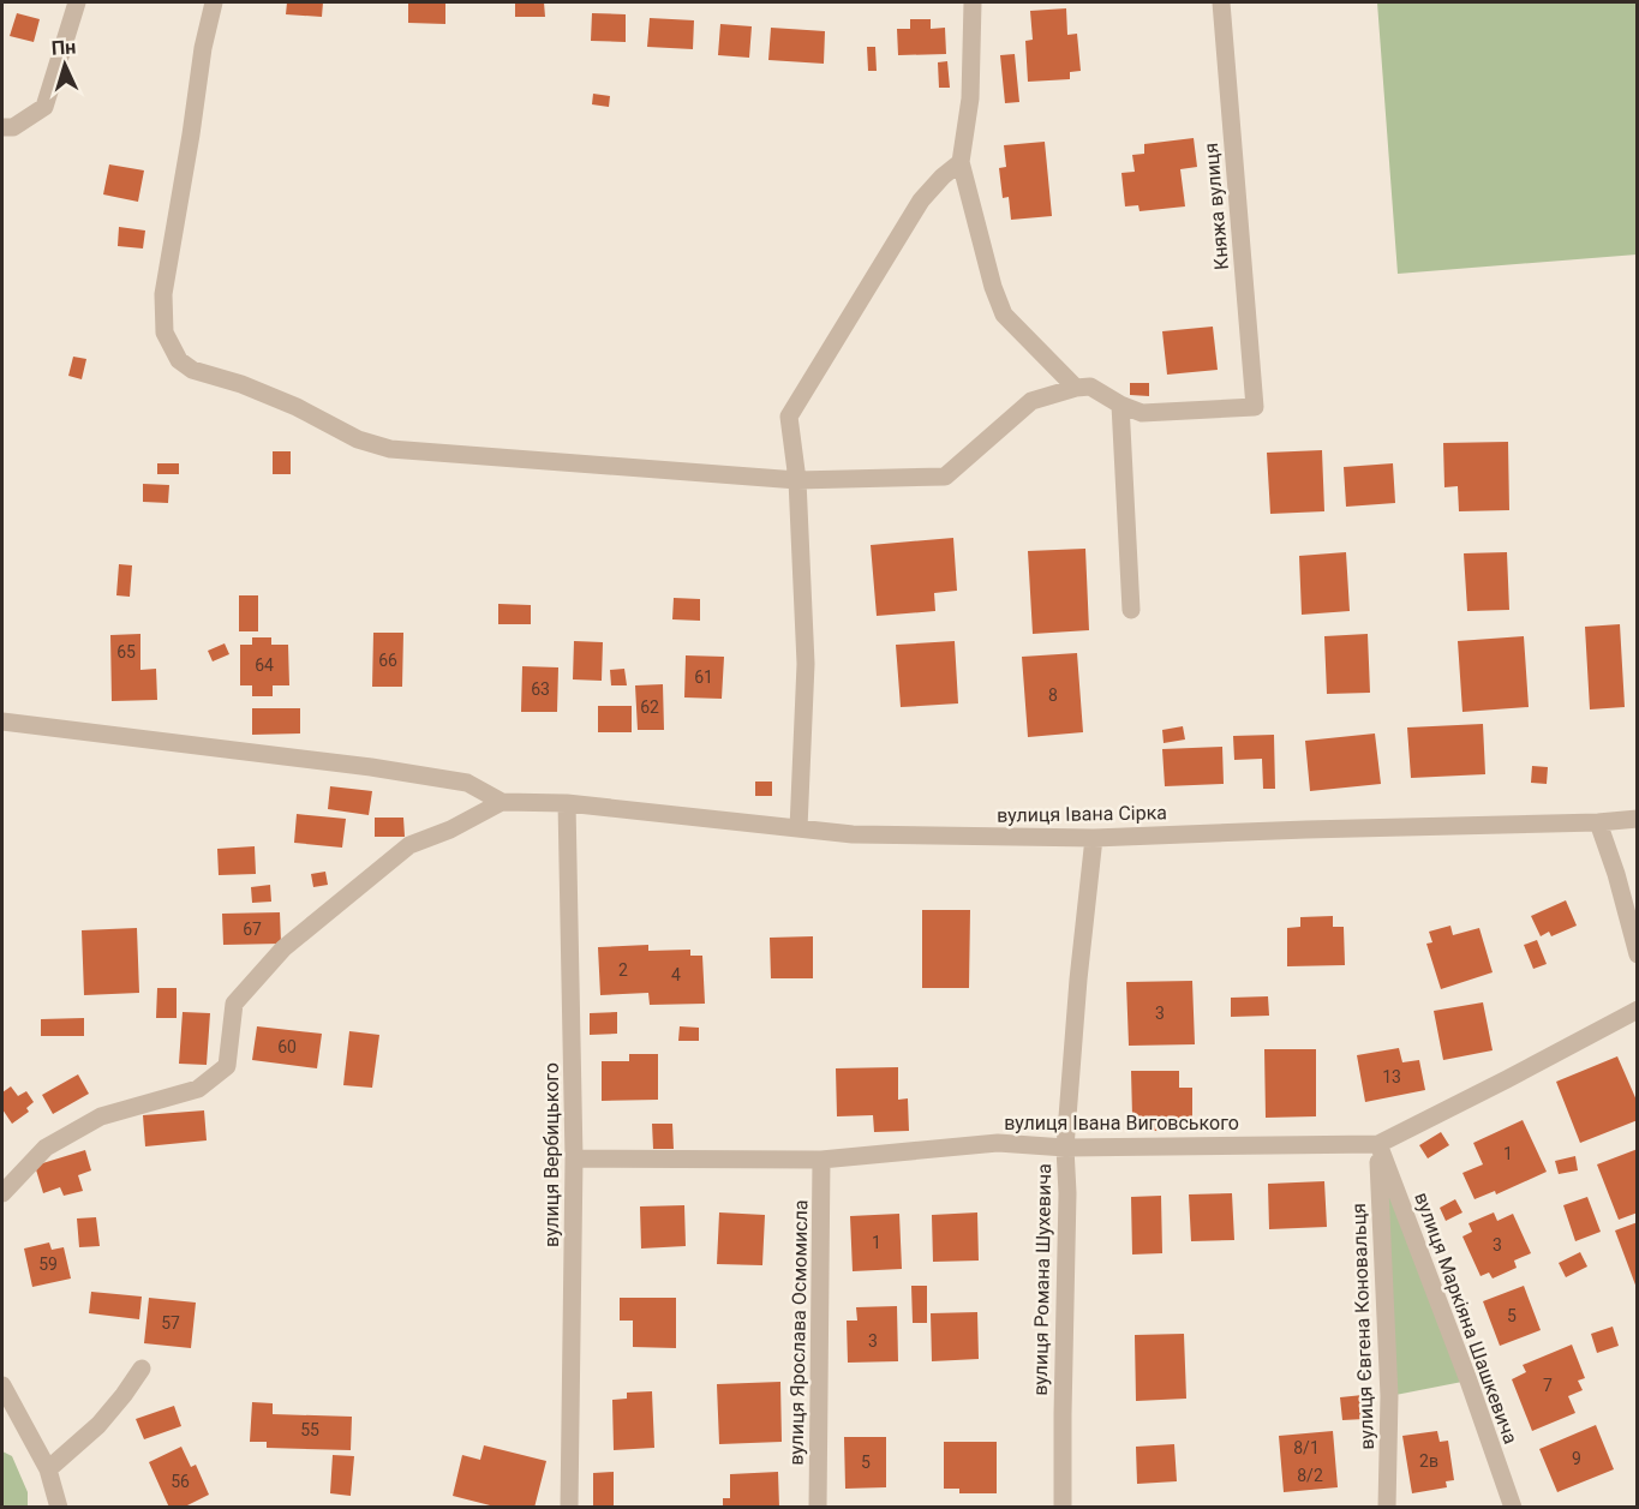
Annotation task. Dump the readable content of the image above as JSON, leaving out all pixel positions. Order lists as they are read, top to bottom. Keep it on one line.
{"streets":{"street":["Княжа вулиця","вулиця Івана Сірка","вулиця Івана Виговського","вулиця Вербицького","вулиця Романа Шухевича","вулиця Маркіяна Шашкевича","вулиця Євгена Коновальця","вулиця Ярослава Осмомисла"]},"crossings":[["вулиця Івана Сірка","вулиця Вербицького"],["вулиця Івана Сірка","вулиця Романа Шухевича"],["вулиця Івана Виговського","вулиця Вербицького"],["вулиця Івана Виговського","вулиця Романа Шухевича"],["вулиця Івана Виговського","вулиця Маркіяна Шашкевича"],["вулиця Івана Виговського","вулиця Євгена Коновальця"],["вулиця Івана Виговського","вулиця Ярослава Осмомисла"],["вулиця Маркіяна Шашкевича","вулиця Євгена Коновальця"]],"house_numbers":["65","66","64","61","63","8","62","67","2","4","3","60","13","1","1","3","59","5","57","3","7","55","8/1","9","2в","5","8/2","56"],"north":"top"}
